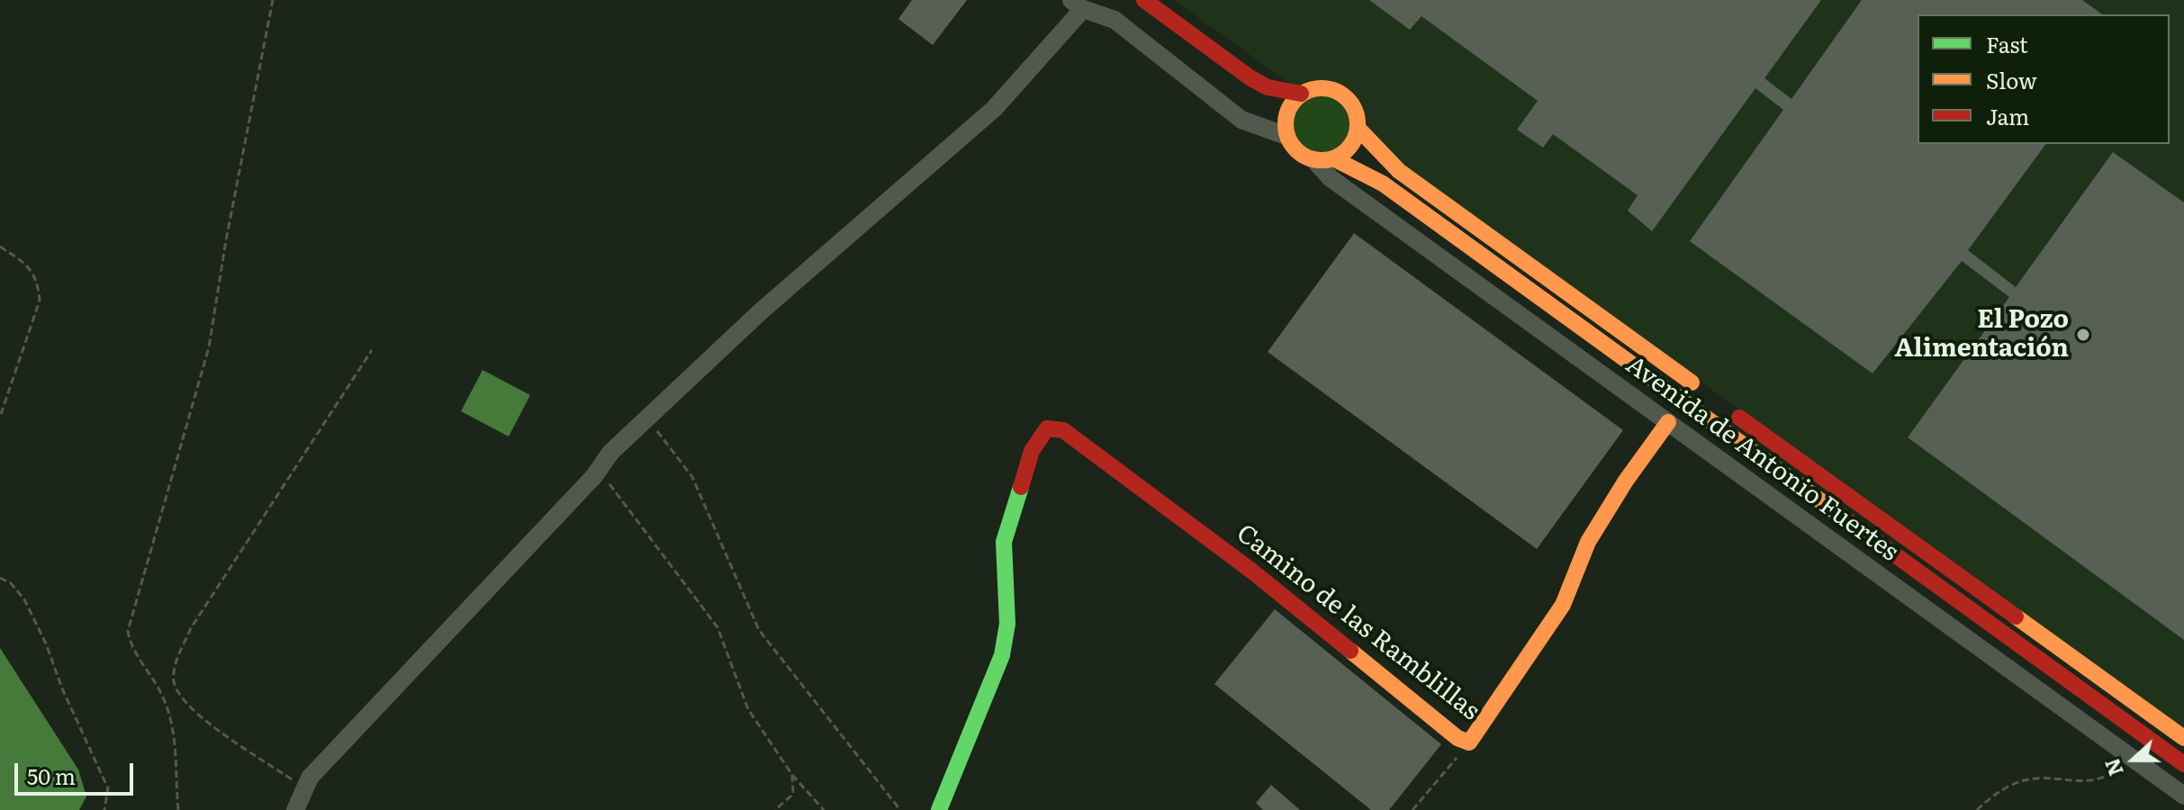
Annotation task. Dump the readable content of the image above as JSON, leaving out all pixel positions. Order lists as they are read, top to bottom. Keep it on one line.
{"streets":{"main road":["Avenida de Antonio Fuertes","Camino de las Ramblillas"]},"crossings":[["Avenida de Antonio Fuertes","Camino de las Ramblillas"]],"places":["El Pozo Alimentación"],"legend":["Fast","Slow","Jam"],"scale_bar":"50 m","north":"left"}
